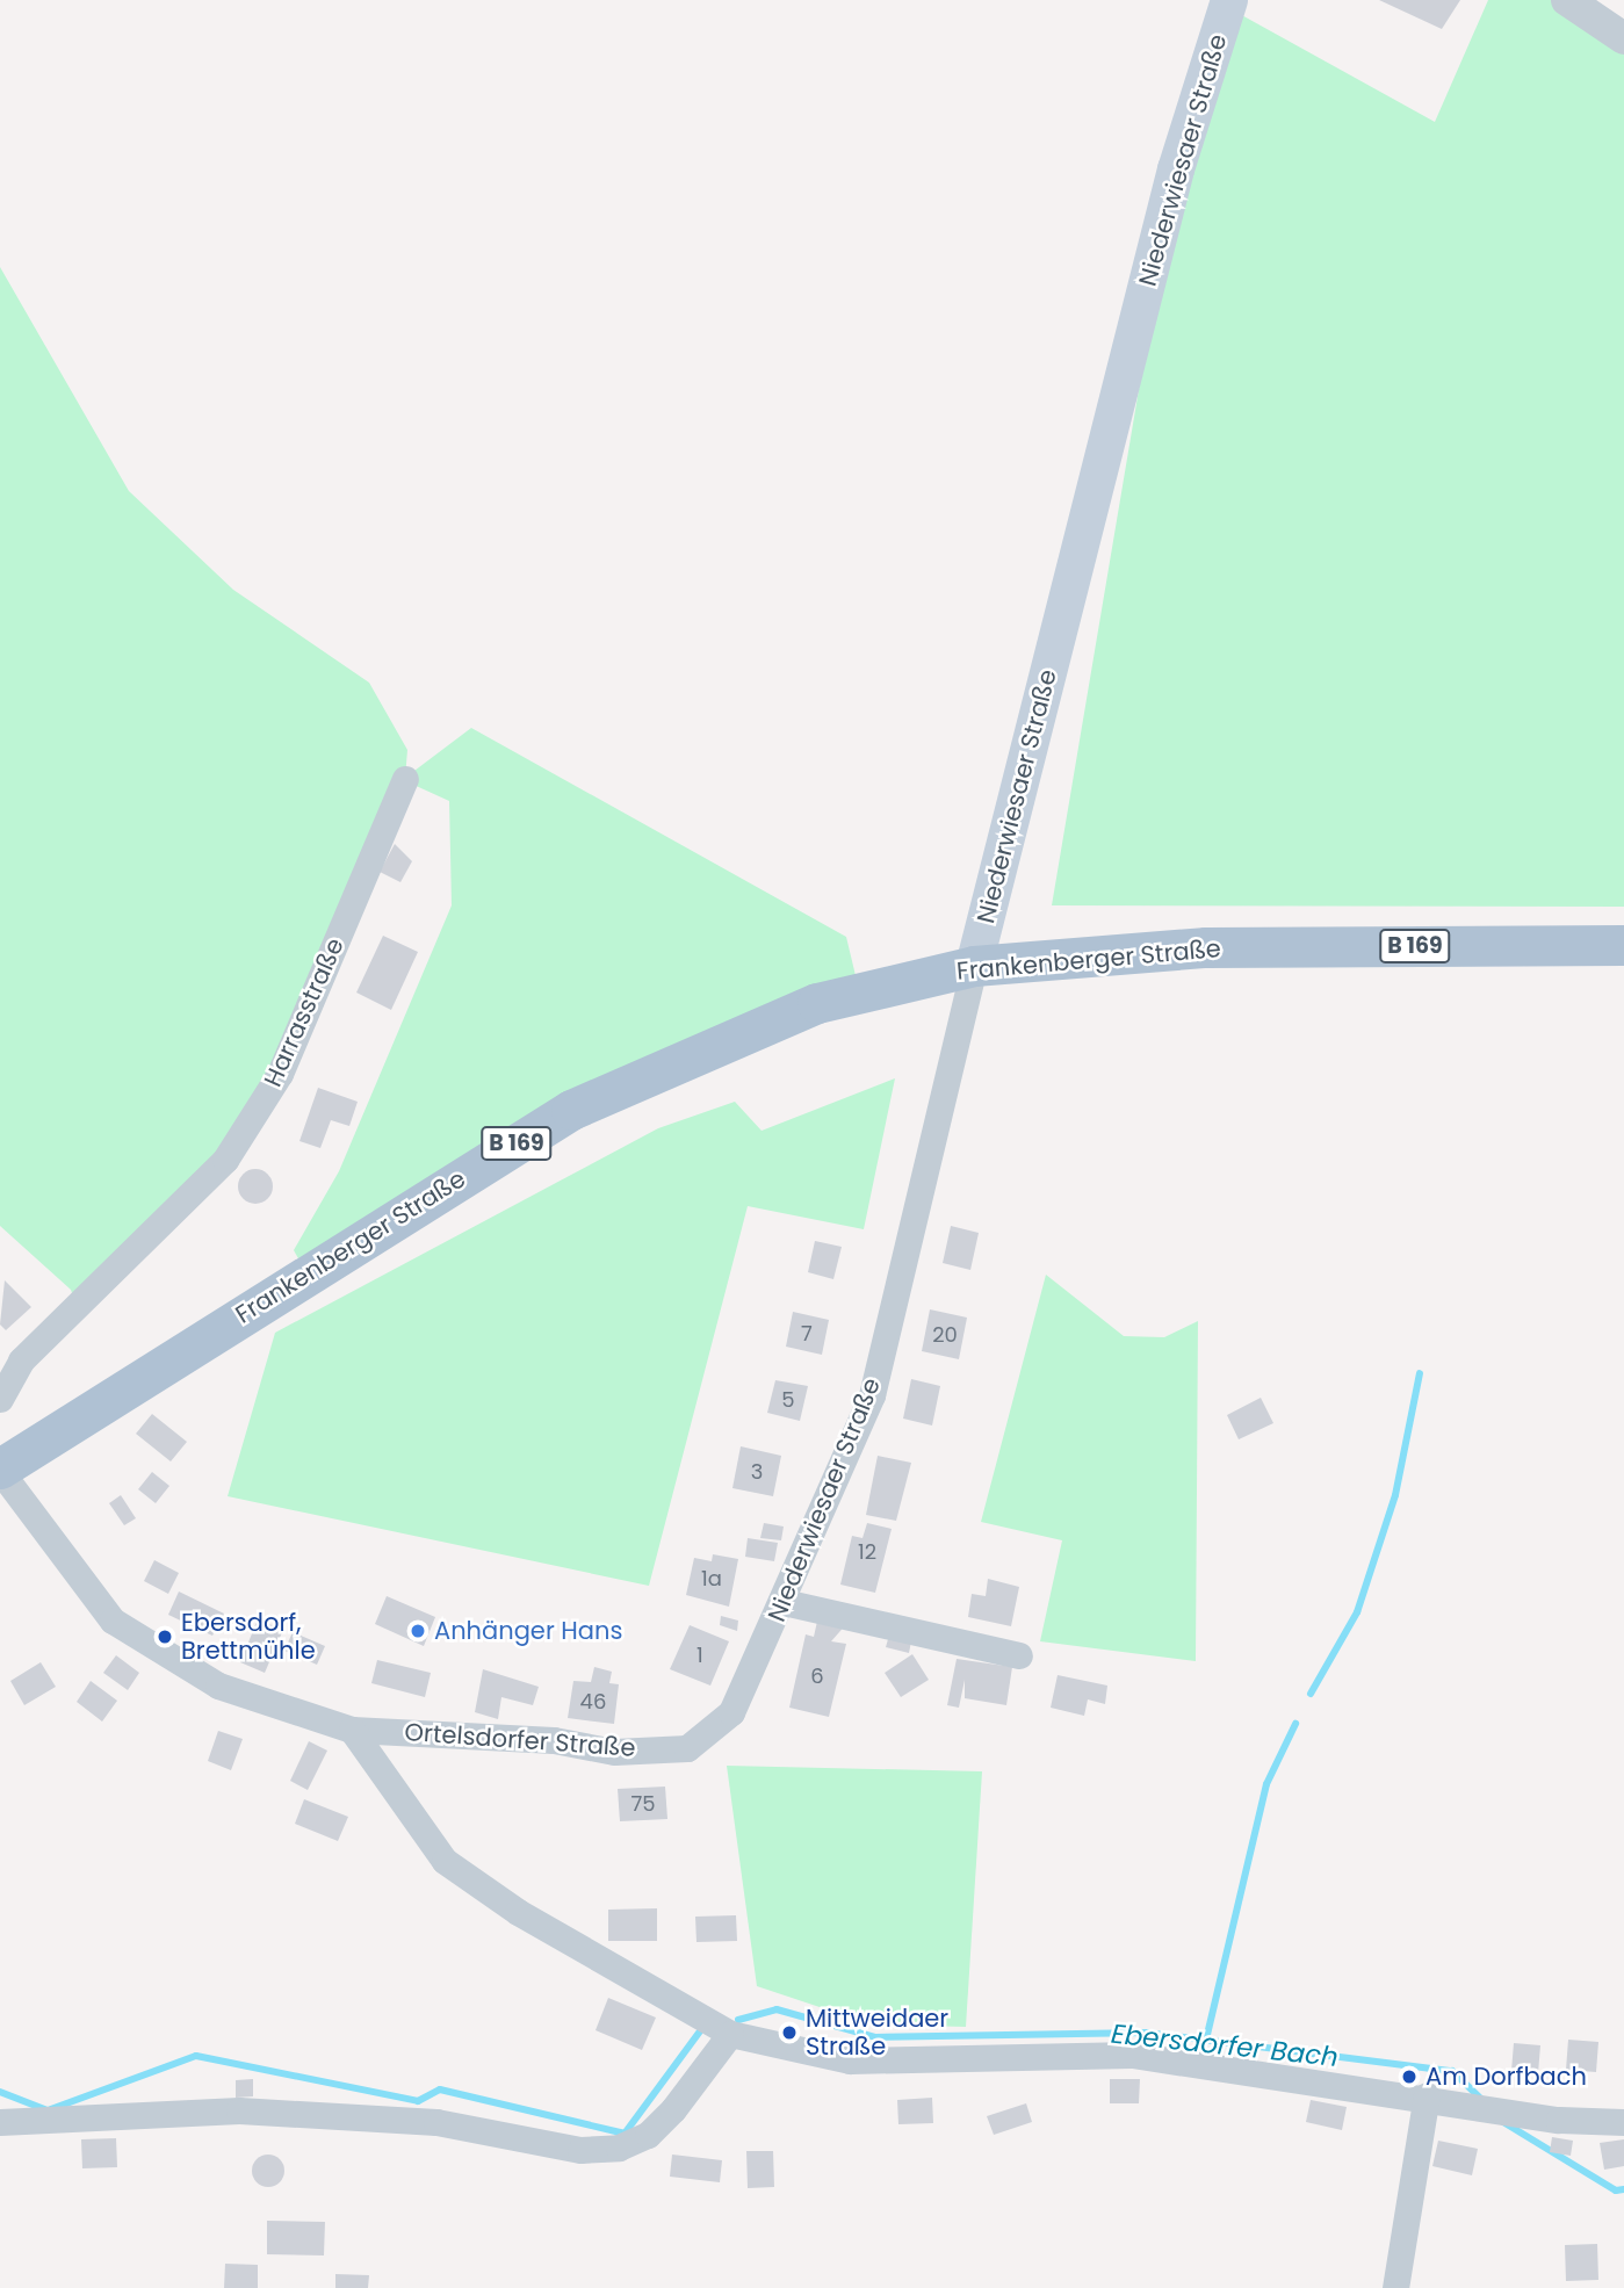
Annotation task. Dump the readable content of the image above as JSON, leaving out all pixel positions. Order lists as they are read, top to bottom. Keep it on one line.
{"streets":{"main road":["Niederwiesaer Straße","B 169","Frankenberger Straße"],"street":["Harrasstraße","Ortelsdorfer Straße"]},"crossings":[["Niederwiesaer Straße","Frankenberger Straße"],["Niederwiesaer Straße","Ortelsdorfer Straße"]],"water":["Ebersdorfer Bach"],"places":["Anhänger Hans","Ebersdorf, Brettmühle","Mittweidaer Straße","Am Dorfbach"],"house_numbers":["7","20","5","3","12","1a","1","6","46","75"]}
